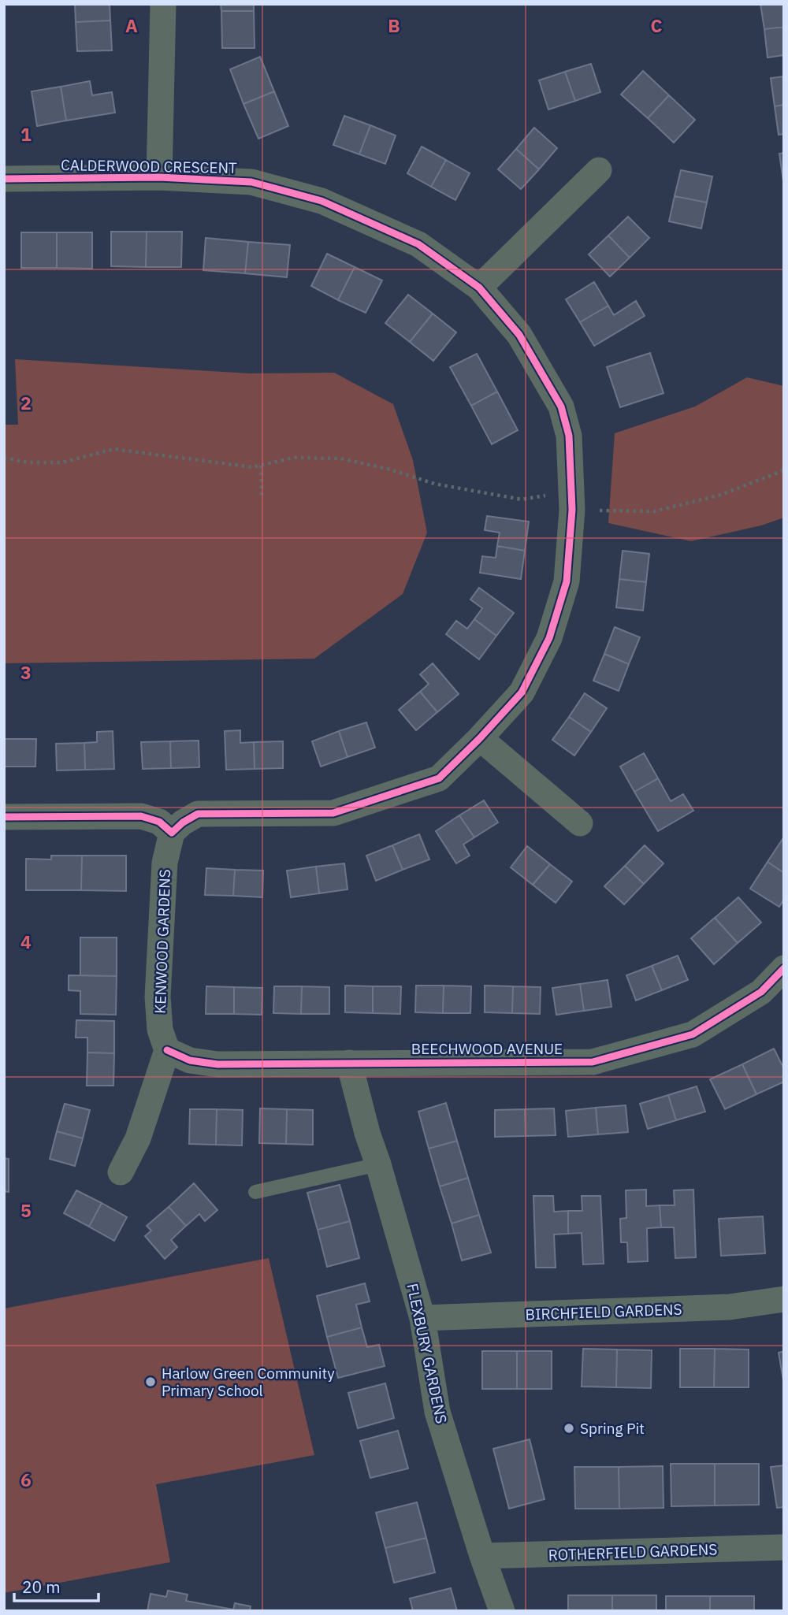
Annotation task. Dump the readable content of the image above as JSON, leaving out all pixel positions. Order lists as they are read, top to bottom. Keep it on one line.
{"streets":{"street":["CALDERWOOD CRESCENT","KENWOOD GARDENS","BEECHWOOD AVENUE","BIRCHFIELD GARDENS","FLEXBURY GARDENS","ROTHERFIELD GARDENS"]},"crossings":[["CALDERWOOD CRESCENT","KENWOOD GARDENS"],["KENWOOD GARDENS","BEECHWOOD AVENUE"],["BEECHWOOD AVENUE","FLEXBURY GARDENS"],["BIRCHFIELD GARDENS","FLEXBURY GARDENS"],["FLEXBURY GARDENS","ROTHERFIELD GARDENS"]],"places":["Harlow Green Community Primary School","Spring Pit"],"scale_bar":"20 m","grid":{"columns":["A","B","C"],"rows":["1","2","3","4","5","6"]}}
